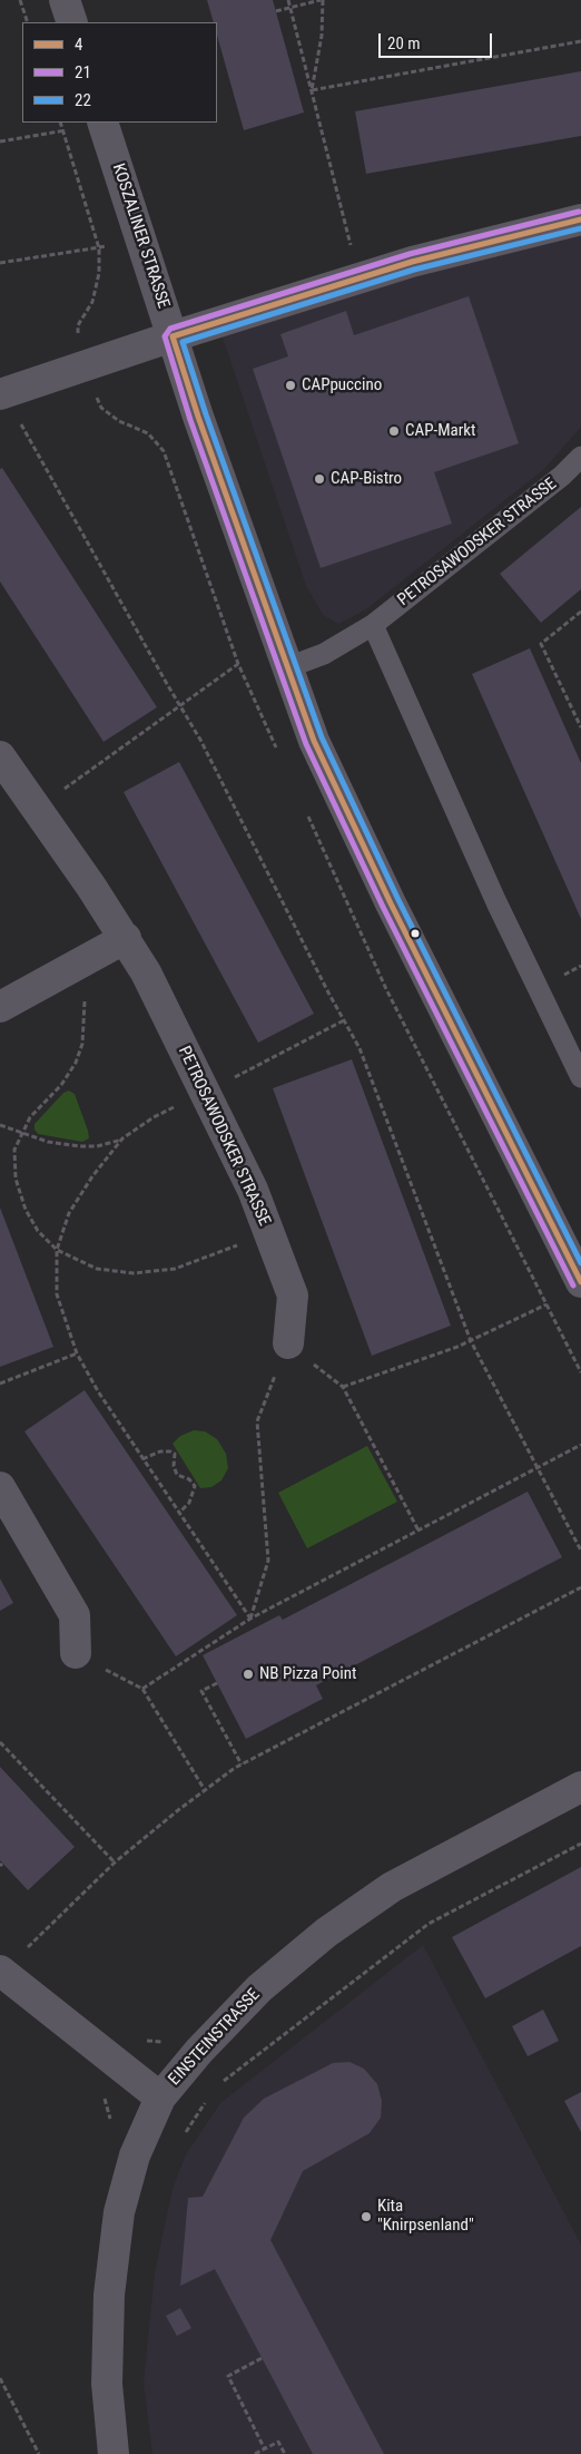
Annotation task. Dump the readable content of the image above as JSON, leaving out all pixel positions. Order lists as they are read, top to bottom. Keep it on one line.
{"streets":{"street":["KOSZALINER STRASSE","PETROSAWODSKER STRASSE","EINSTEINSTRASSE"]},"places":["CAPpuccino","CAP-Markt","CAP-Bistro","NB Pizza Point","Kita \"Knirpsenland\""],"lines":["transit line 21","transit line 4","transit line 22"],"legend":["4","21","22"],"scale_bar":"20 m"}
